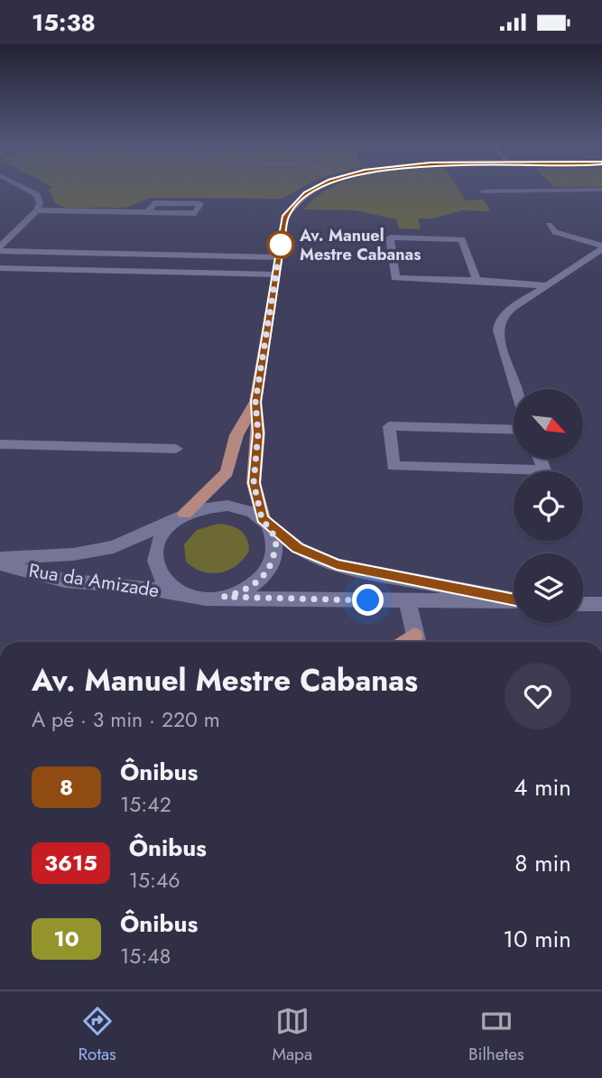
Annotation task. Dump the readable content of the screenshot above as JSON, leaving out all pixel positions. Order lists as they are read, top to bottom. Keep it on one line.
{"streets":{"street":["Rua da Amizade"]},"places":["Av. Manuel Mestre Cabanas"],"lines":["bus line 8"],"north":"bottom right","page":{"status":"15:38","heading":["Av. Manuel Mestre Cabanas","A pé · 3 min · 220 m"],"list":[{"mark":"8","name":"Ônibus","note":"15:42","value":"4 min"},{"mark":"3615","name":"Ônibus","note":"15:46","value":"8 min"},{"mark":"10","name":"Ônibus","note":"15:48","value":"10 min"}],"tabs":["Rotas","Mapa","Bilhetes"]}}
